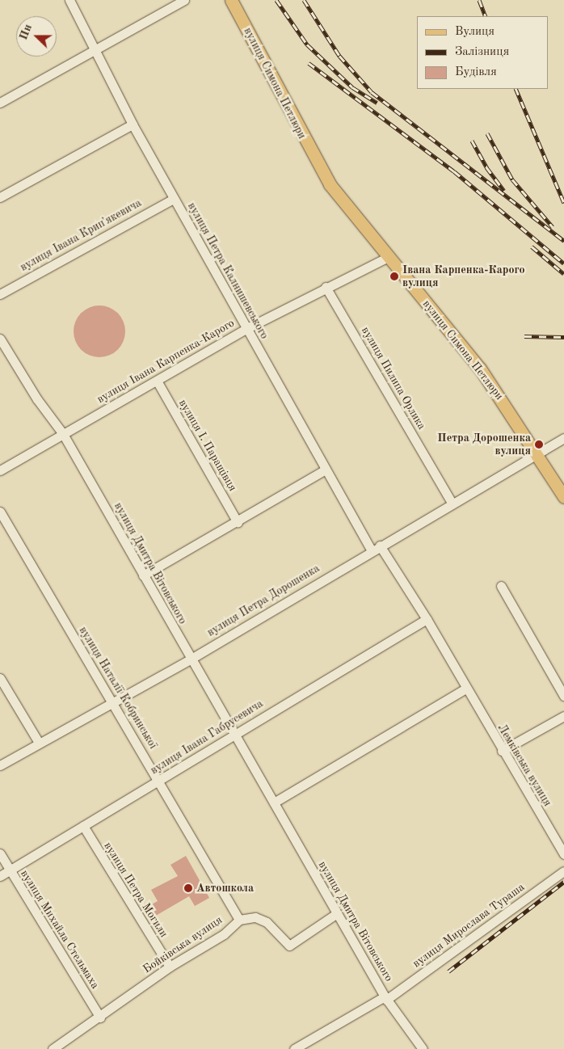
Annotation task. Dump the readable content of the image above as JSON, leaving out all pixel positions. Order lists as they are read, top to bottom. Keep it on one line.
{"streets":{"main road":["вулиця Симона Петлюри"],"street":["вулиця Івана Крипʼякевича","вулиця Петра Калнишевського","вулиця Івана Карпенка-Карого","вулиця Пилипа Орлика","вулиця І. Паращівця","вулиця Дмитра Вітовського","вулиця Петра Дорошенка","вулиця Наталії Кобринської","вулиця Івана Габрусевича","Лемківська вулиця","вулиця Петра Могили","вулиця Мирослава Тураша","вулиця Михайла Стельмаха","Бойківська вулиця"]},"crossings":[["вулиця Симона Петлюри","вулиця Івана Карпенка-Карого"],["вулиця Симона Петлюри","вулиця Петра Дорошенка"],["вулиця Івана Крипʼякевича","вулиця Петра Калнишевського"],["вулиця Петра Калнишевського","вулиця Івана Карпенка-Карого"],["вулиця Петра Калнишевського","вулиця Петра Дорошенка"],["вулиця Петра Калнишевського","Лемківська вулиця"],["вулиця Івана Карпенка-Карого","вулиця Пилипа Орлика"],["вулиця Івана Карпенка-Карого","вулиця І. Паращівця"],["вулиця Івана Карпенка-Карого","вулиця Дмитра Вітовського"],["вулиця Пилипа Орлика","вулиця Петра Дорошенка"],["вулиця Дмитра Вітовського","вулиця Петра Дорошенка"],["вулиця Дмитра Вітовського","вулиця Івана Габрусевича"],["вулиця Дмитра Вітовського","вулиця Мирослава Тураша"],["вулиця Дмитра Вітовського","Бойківська вулиця"],["вулиця Петра Дорошенка","вулиця Наталії Кобринської"],["вулиця Петра Дорошенка","Лемківська вулиця"],["вулиця Наталії Кобринської","вулиця Івана Габрусевича"],["вулиця Наталії Кобринської","Бойківська вулиця"],["вулиця Івана Габрусевича","Лемківська вулиця"],["вулиця Івана Габрусевича","вулиця Петра Могили"],["вулиця Івана Габрусевича","вулиця Михайла Стельмаха"],["вулиця Петра Могили","Бойківська вулиця"],["вулиця Михайла Стельмаха","Бойківська вулиця"]],"places":["Івана Карпенка-Карого вулиця","Петра Дорошенка вулиця","Автошкола"],"legend":["Вулиця","Залізниця","Будівля"],"north":"left"}
